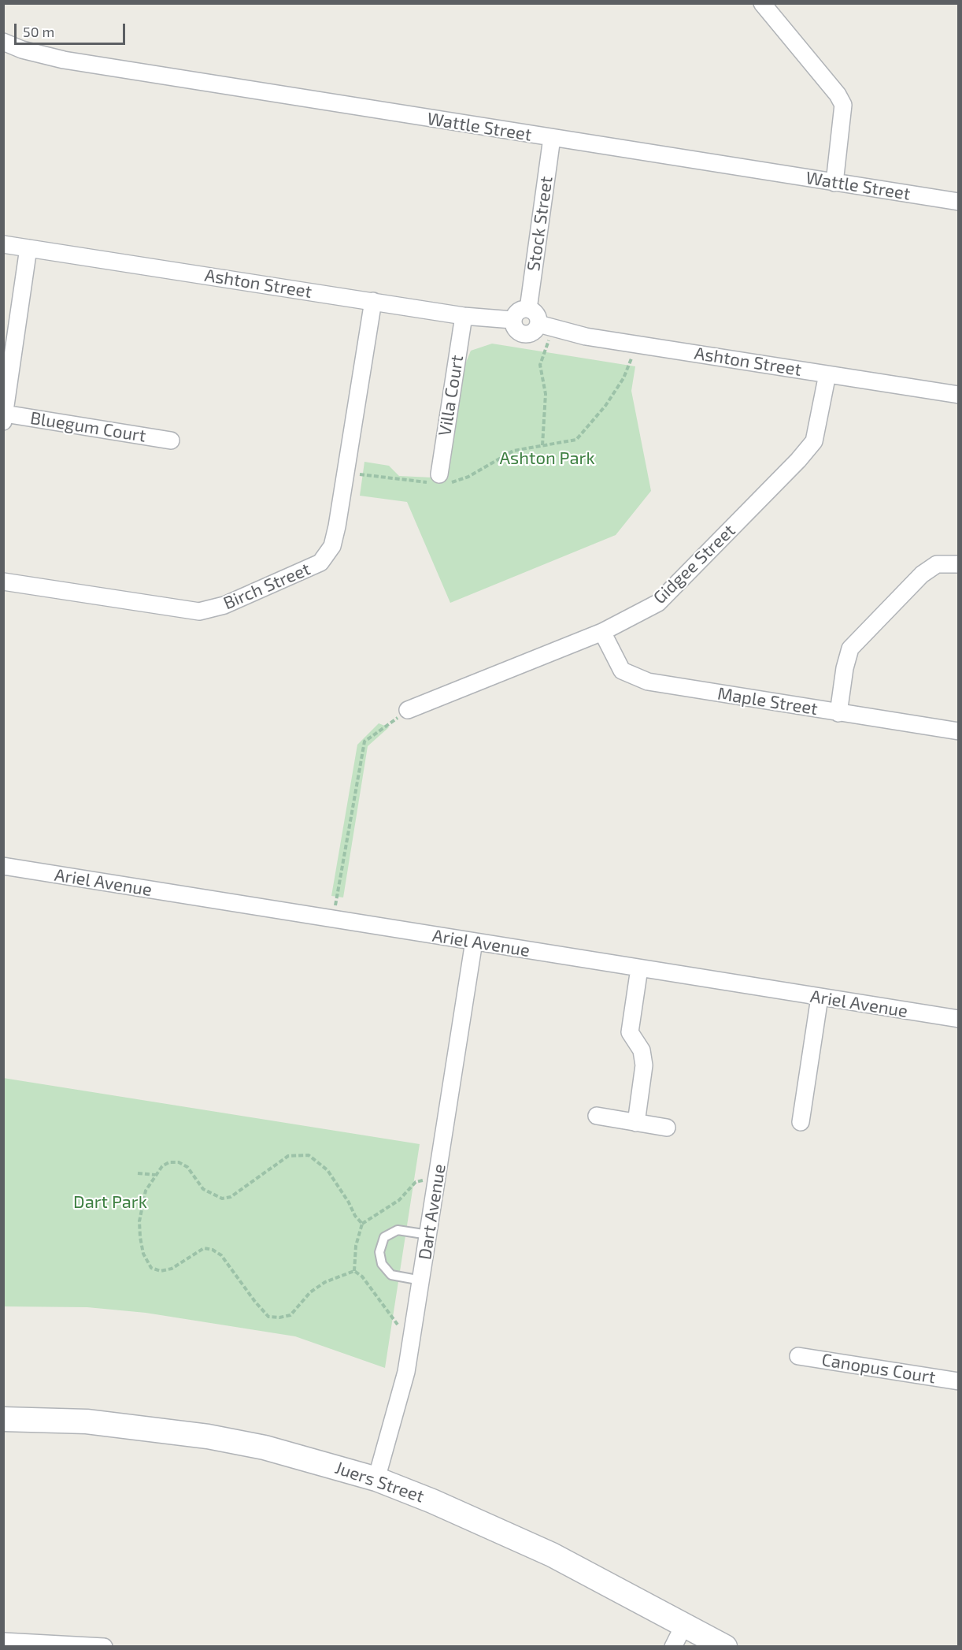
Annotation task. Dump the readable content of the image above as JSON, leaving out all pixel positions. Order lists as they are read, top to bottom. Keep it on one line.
{"streets":{"street":["Wattle Street","Stock Street","Ashton Street","Villa Court","Bluegum Court","Gidgee Street","Birch Street","Maple Street","Ariel Avenue","Dart Avenue","Canopus Court","Juers Street"]},"crossings":[["Wattle Street","Stock Street"],["Stock Street","Ashton Street"],["Ashton Street","Villa Court"],["Ashton Street","Gidgee Street"],["Ashton Street","Birch Street"],["Gidgee Street","Maple Street"],["Ariel Avenue","Dart Avenue"],["Dart Avenue","Juers Street"]],"parks":["Ashton Park","Dart Park"],"scale_bar":"50 m"}
